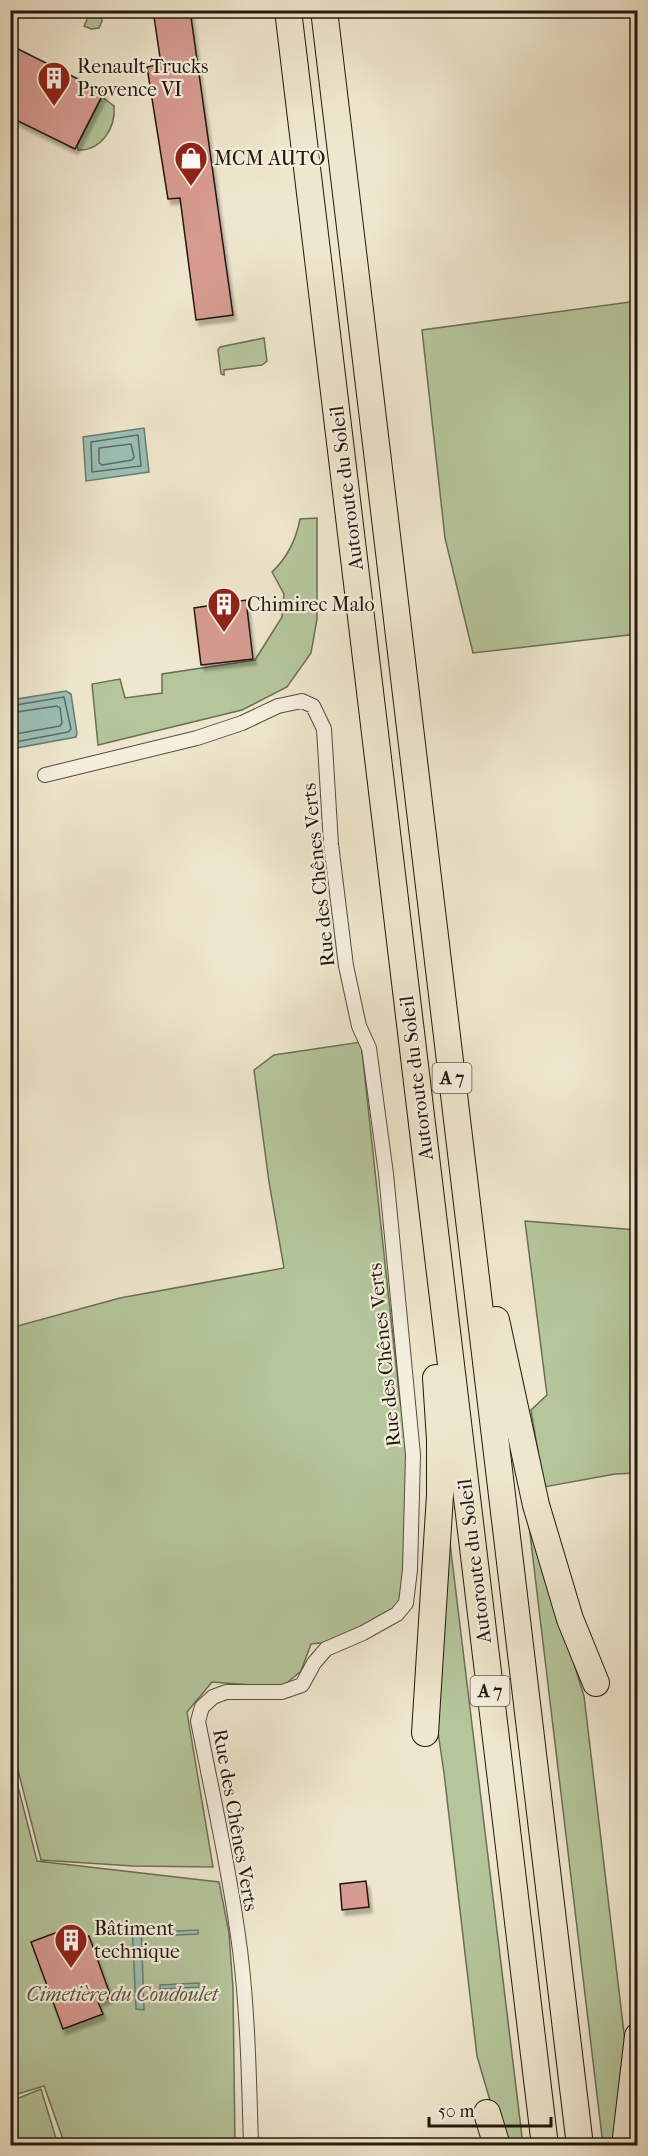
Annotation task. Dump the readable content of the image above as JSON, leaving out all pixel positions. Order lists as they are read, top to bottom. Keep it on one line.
{"streets":{"highway":["Autoroute du Soleil","A 7"],"street":["Rue des Chênes Verts"]},"parks":["Cimetière du Coudoulet"],"places":{"building":["Renault Trucks Provence VI","Chimirec Malo","Bâtiment technique"],"shop":["MCM AUTO"]},"scale_bar":"50 m"}
